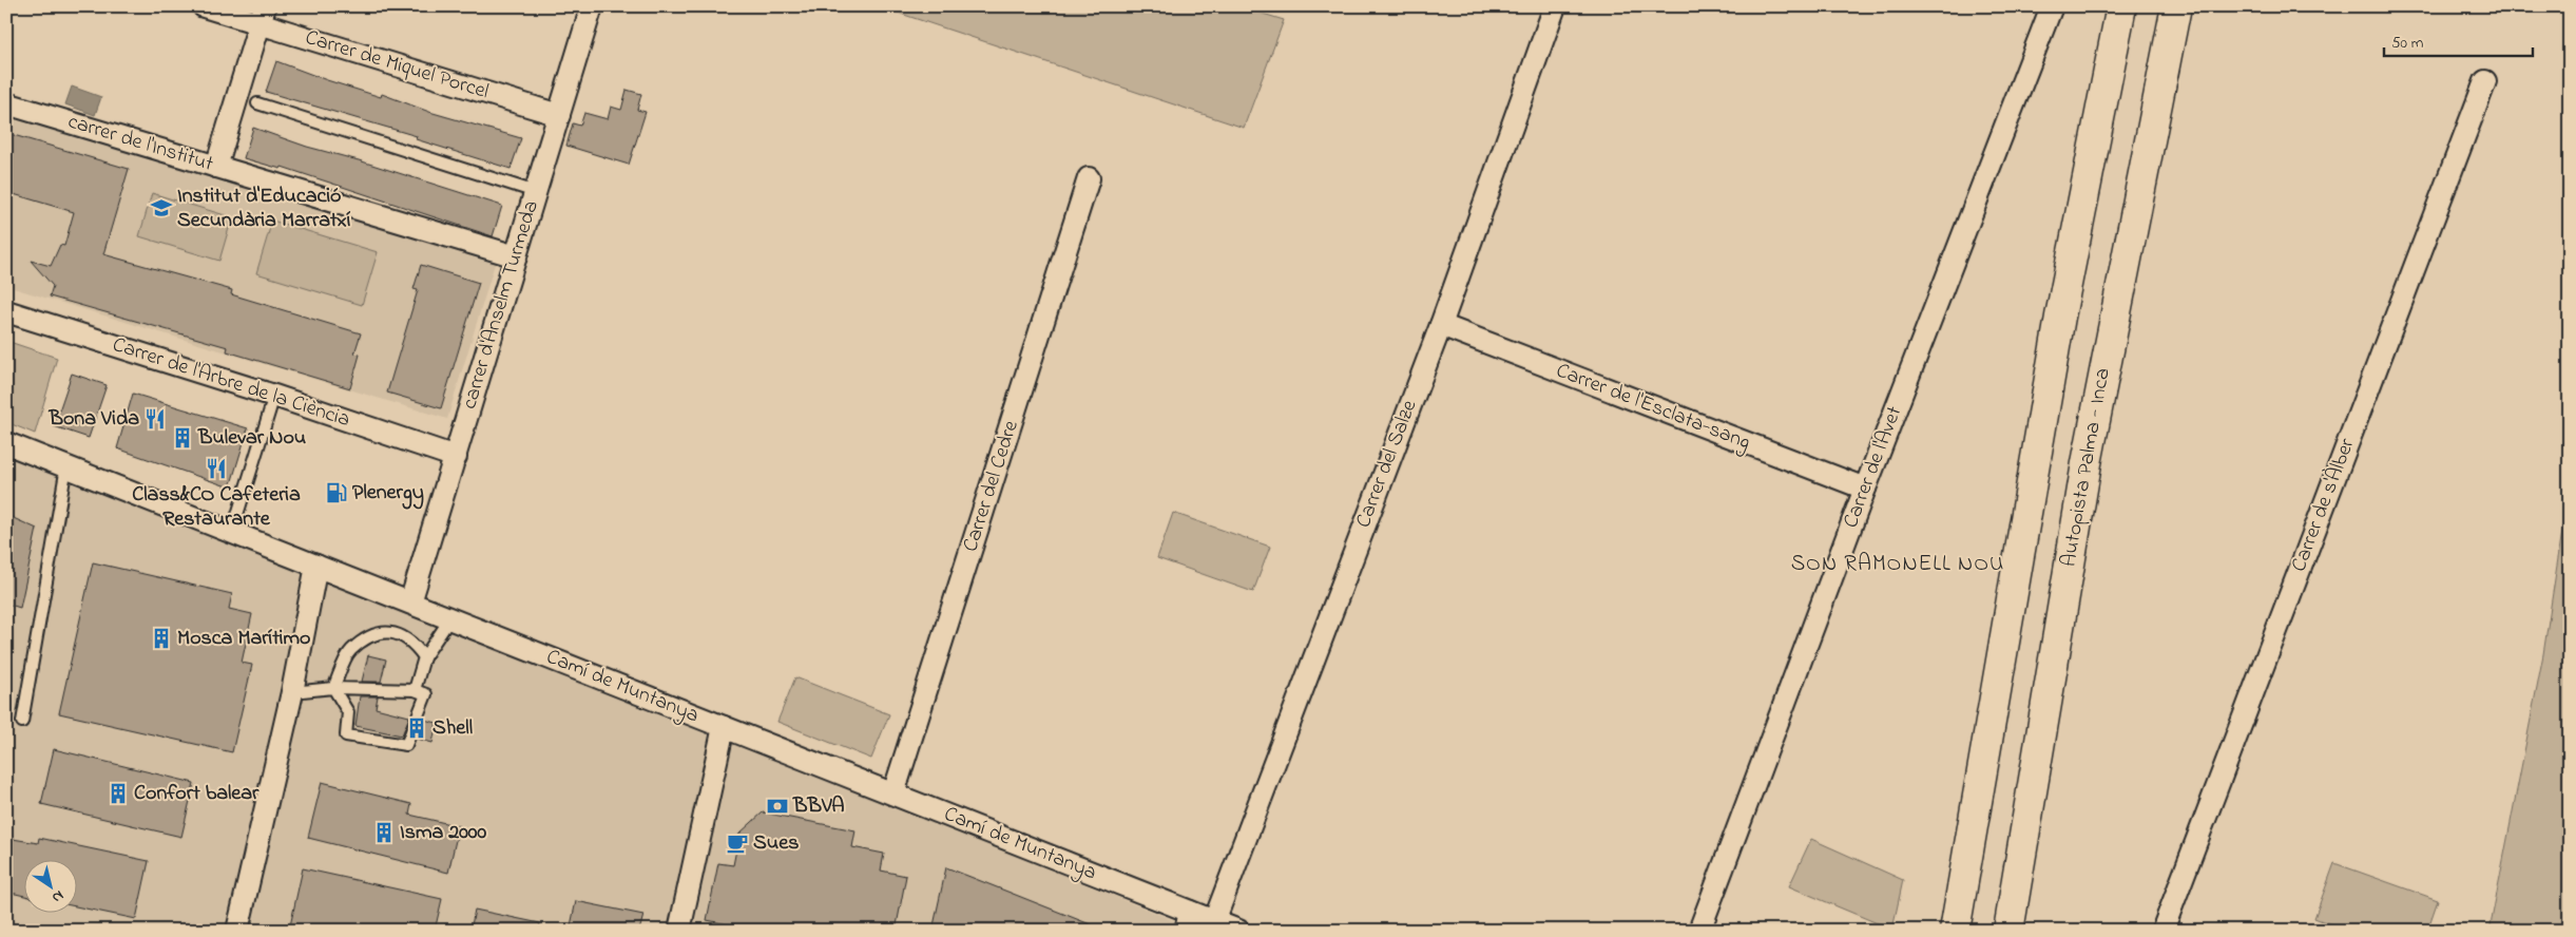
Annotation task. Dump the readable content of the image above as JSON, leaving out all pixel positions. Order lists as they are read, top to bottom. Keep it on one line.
{"streets":{"highway":["Autopista Palma - Inca"],"street":["Carrer de Miquel Porcel","carrer de l'Institut","carrer d'Anselm Turmeda","Carrer de l'Arbre de la Ciència","Carrer de l'Esclata-sang","Carrer del Salze","Carrer de l'Avet","Carrer del Cedre","Carrer de s'Àlber","Camí de Muntanya"]},"crossings":[["Carrer de Miquel Porcel","carrer d'Anselm Turmeda"],["carrer de l'Institut","carrer d'Anselm Turmeda"],["carrer d'Anselm Turmeda","Carrer de l'Arbre de la Ciència"],["carrer d'Anselm Turmeda","Camí de Muntanya"],["Carrer de l'Esclata-sang","Carrer del Salze"],["Carrer de l'Esclata-sang","Carrer de l'Avet"],["Carrer del Salze","Camí de Muntanya"],["Carrer del Cedre","Camí de Muntanya"]],"districts":["SON RAMONELL NOU"],"places":{"school or university":["Institut d'Educació Secundària Marratxí"],"restaurant":["Bona Vida","Class&CO Cafeteria Restaurante"],"building":["Bulevar Nou","Mosca Marítimo","Shell","Confort balear","Isma 2000"],"fuel station":["Plenergy"],"bank":["BBVA"],"cafe":["Sues"]},"scale_bar":"50 m","north":"bottom right"}
